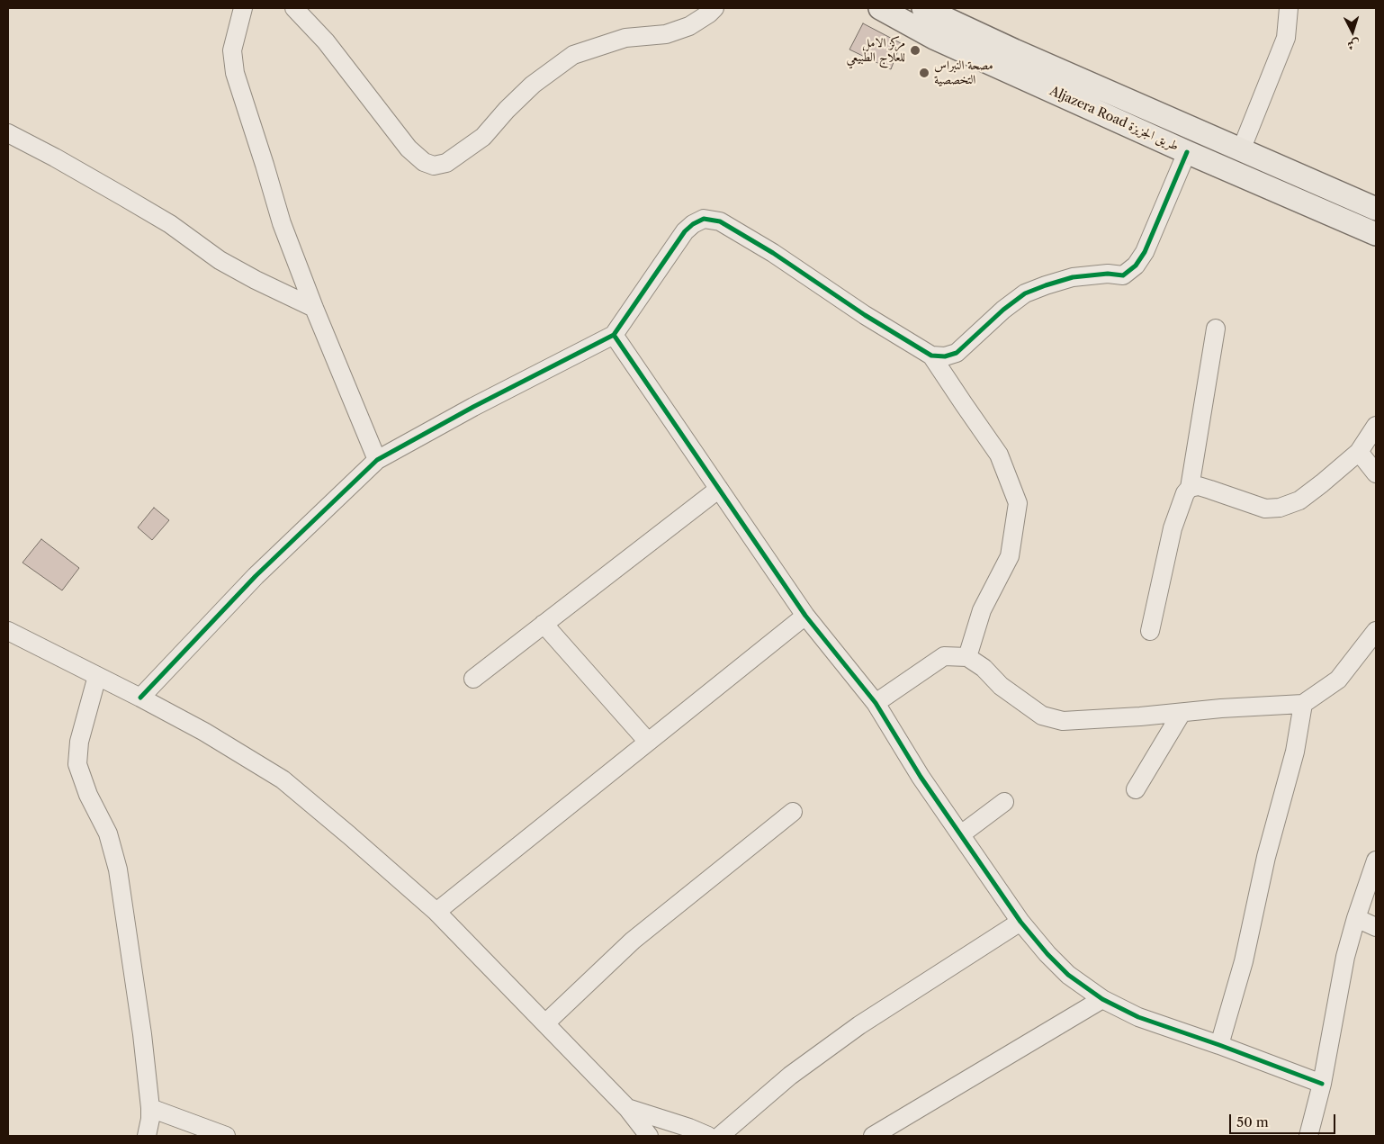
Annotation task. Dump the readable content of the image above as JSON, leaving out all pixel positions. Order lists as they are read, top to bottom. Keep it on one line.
{"streets":{"main road":["Aljazera Road طريق الجزيزة"]},"places":["مركز الامل للعلاج الطبيعي","مصحة النبراس التخصصية"],"scale_bar":"50 m","north":"bottom"}
